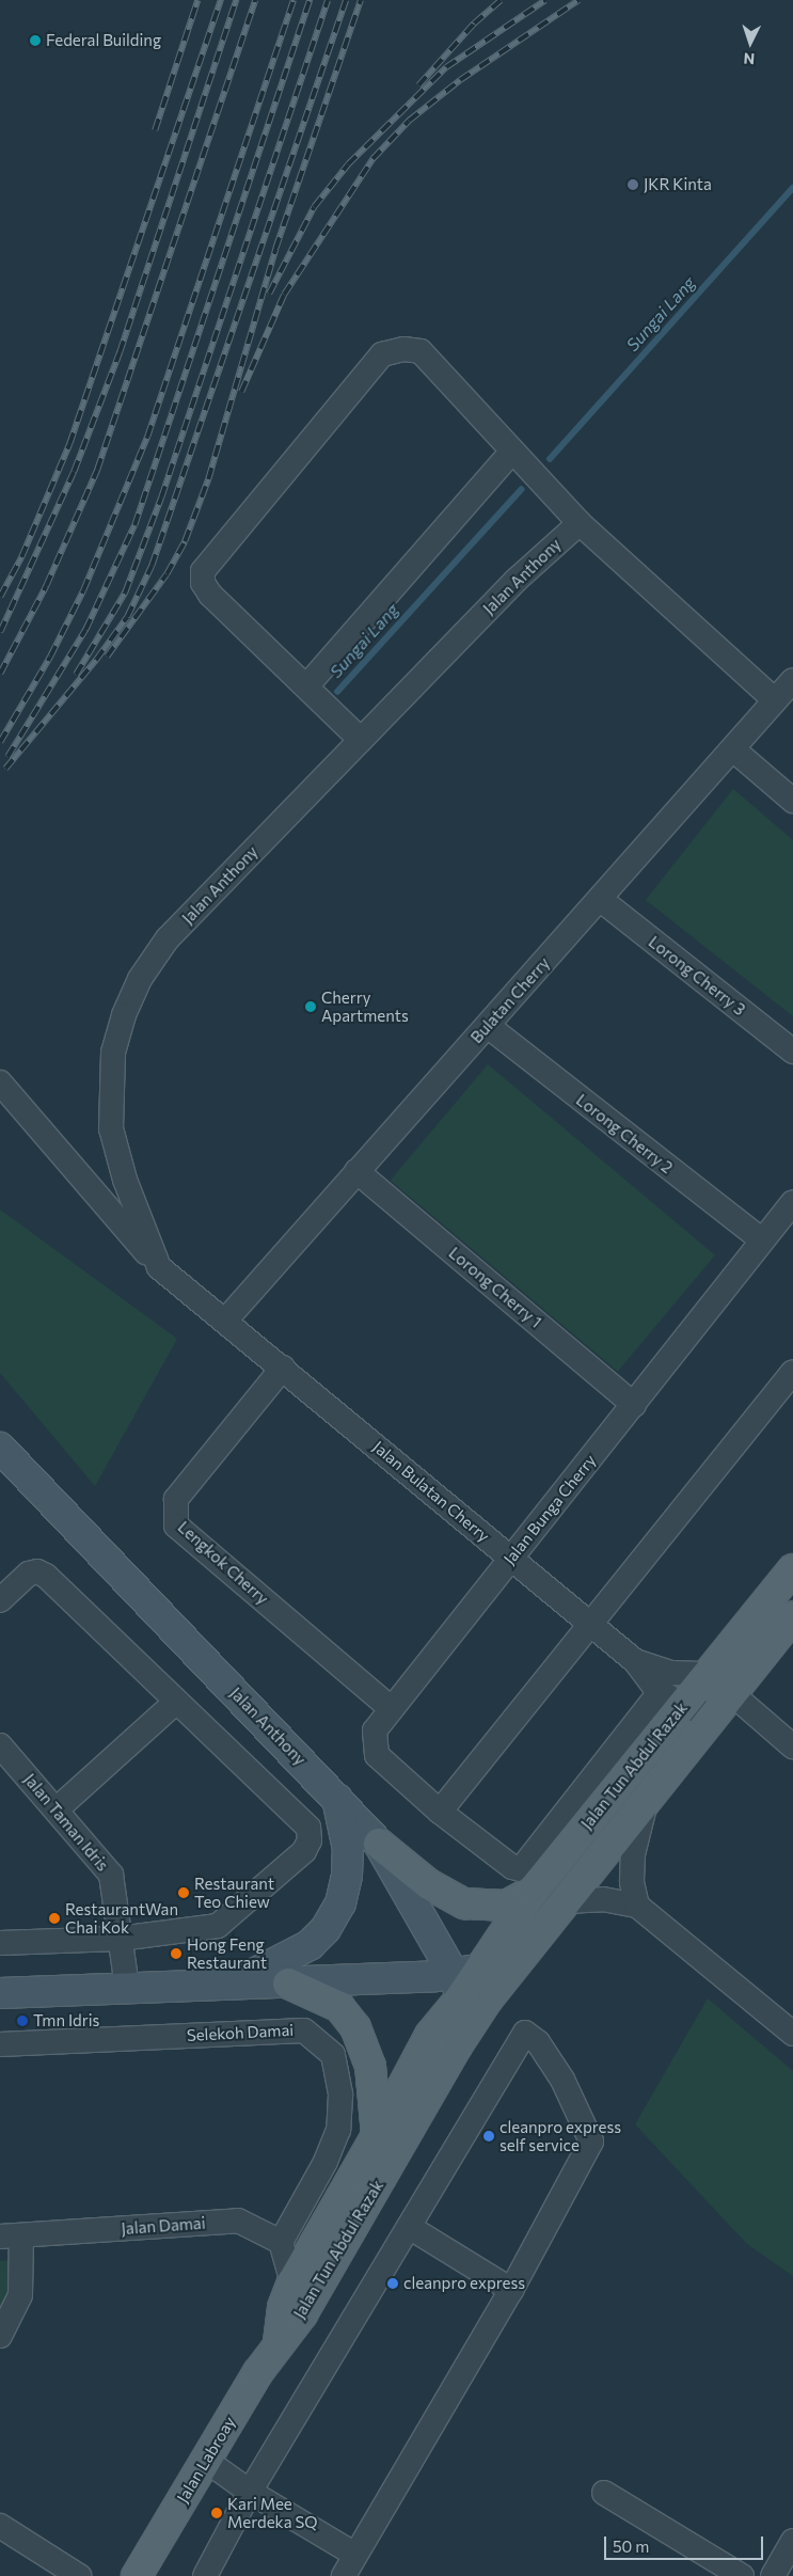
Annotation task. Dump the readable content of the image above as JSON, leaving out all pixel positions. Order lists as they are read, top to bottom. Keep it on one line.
{"streets":{"main road":["Jalan Anthony","Jalan Tun Abdul Razak","Jalan Labroay"],"street":["Lorong Cherry 3","Bulatan Cherry","Lorong Cherry 2","Lorong Cherry 1","Jalan Bulatan Cherry","Jalan Bunga Cherry","Lengkok Cherry","Jalan Taman Idris","Selekoh Damai","Jalan Damai"]},"crossings":[["Jalan Anthony","Jalan Tun Abdul Razak"],["Lorong Cherry 3","Bulatan Cherry"],["Bulatan Cherry","Lorong Cherry 2"],["Bulatan Cherry","Lorong Cherry 1"],["Bulatan Cherry","Jalan Bulatan Cherry"],["Lorong Cherry 2","Jalan Bunga Cherry"],["Lorong Cherry 1","Jalan Bunga Cherry"],["Jalan Bulatan Cherry","Jalan Bunga Cherry"],["Jalan Bulatan Cherry","Lengkok Cherry"],["Jalan Bulatan Cherry","Jalan Tun Abdul Razak"],["Jalan Bunga Cherry","Lengkok Cherry"],["Jalan Bunga Cherry","Jalan Tun Abdul Razak"],["Jalan Tun Abdul Razak","Jalan Labroay"],["Selekoh Damai","Jalan Damai"]],"water":["Sungai Lang"],"places":["Federal Building","JKR Kinta","Cherry Apartments","Restaurant Teo Chiew","RestaurantWan Chai Kok","Hong Feng Restaurant","Tmn Idris","cleanpro express self service","cleanpro express","Kari Mee Merdeka SQ"],"scale_bar":"50 m","north":"bottom"}
